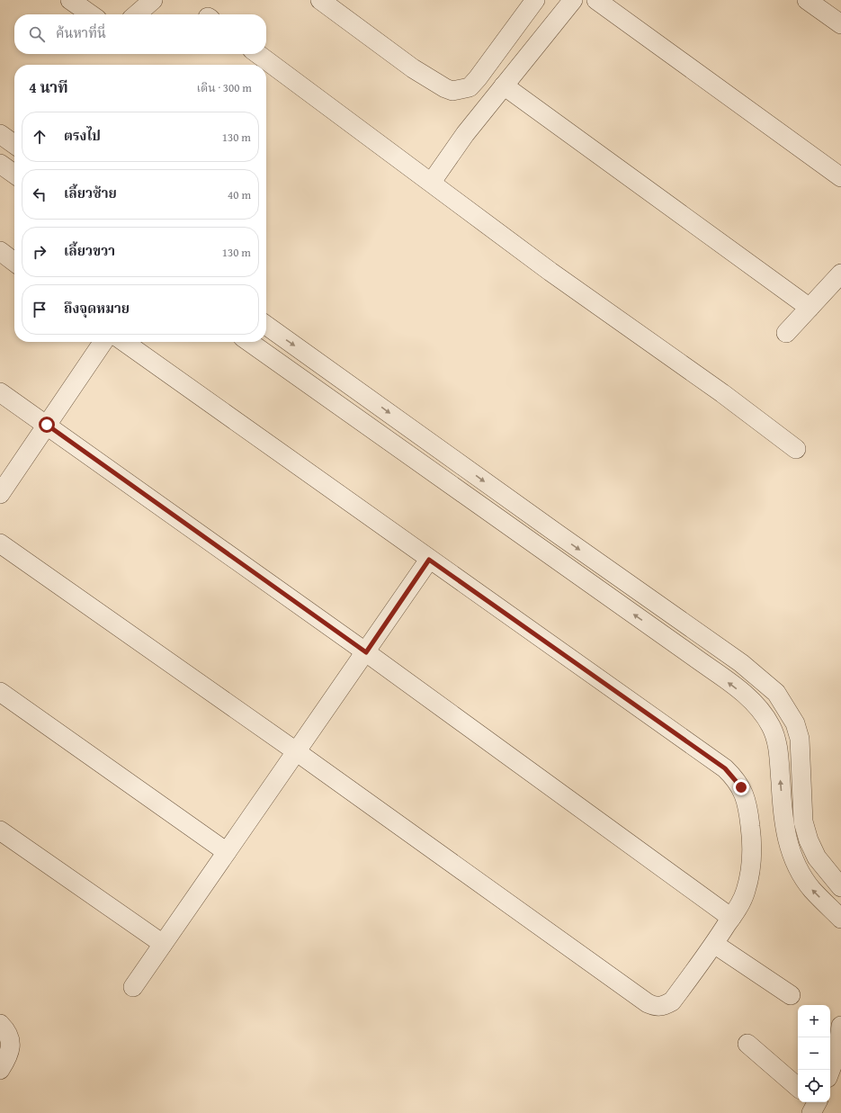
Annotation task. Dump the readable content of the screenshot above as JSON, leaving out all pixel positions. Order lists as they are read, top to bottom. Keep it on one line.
{"page":{"search":"ค้นหาที่นี่","heading":["4 นาที","เดิน · 300 m"],"list":[["ตรงไป","130 m"],["เลี้ยวซ้าย","40 m"],["เลี้ยวขวา","130 m"],"ถึงจุดหมาย"],"map_buttons":["+","−"]}}
